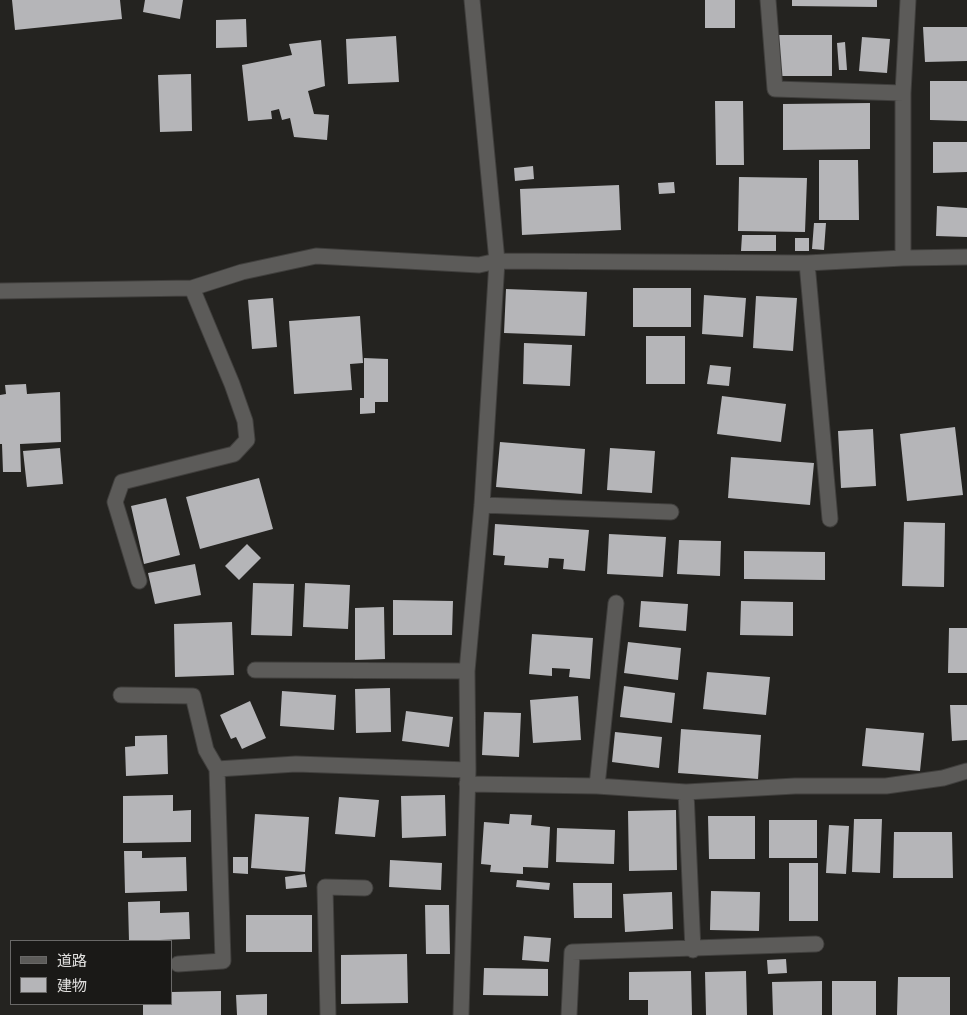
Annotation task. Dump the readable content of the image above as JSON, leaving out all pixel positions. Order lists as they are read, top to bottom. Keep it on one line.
{"legend":["道路","建物"]}
